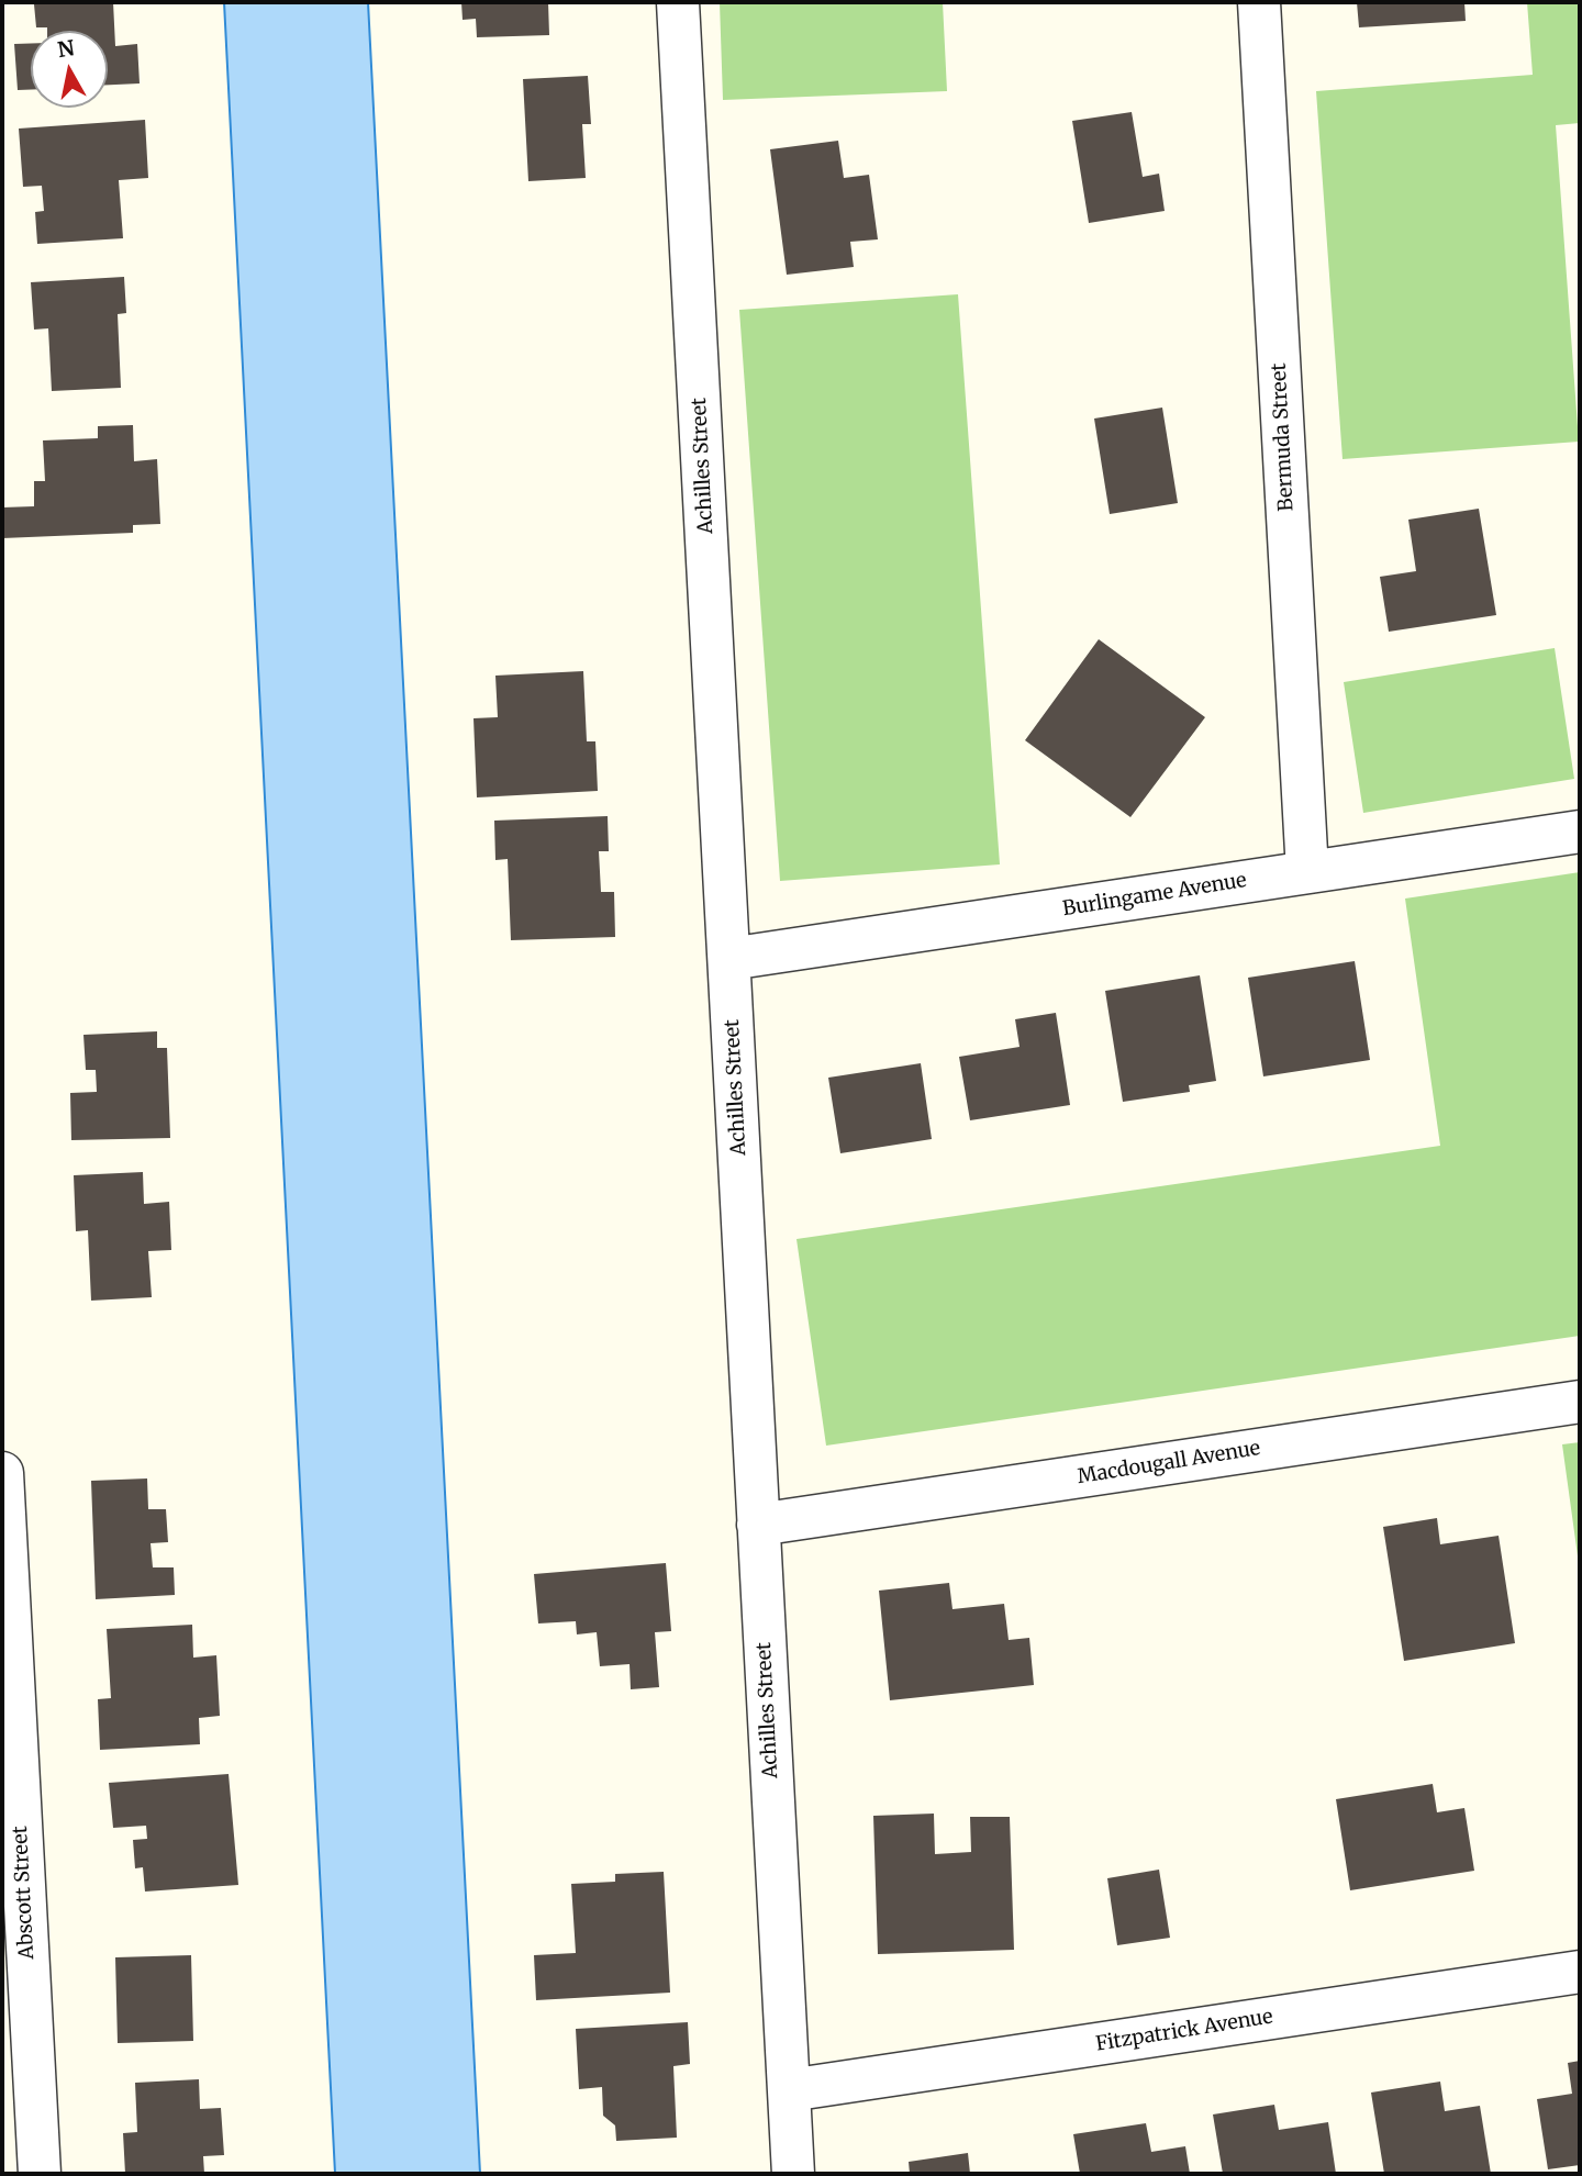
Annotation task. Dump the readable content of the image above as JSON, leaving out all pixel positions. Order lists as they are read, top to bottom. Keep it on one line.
{"streets":{"street":["Bermuda Street","Achilles Street","Burlingame Avenue","Macdougall Avenue","Abscott Street","Fitzpatrick Avenue"]},"crossings":[["Bermuda Street","Burlingame Avenue"],["Achilles Street","Burlingame Avenue"],["Achilles Street","Macdougall Avenue"],["Achilles Street","Fitzpatrick Avenue"]],"north":"top"}
